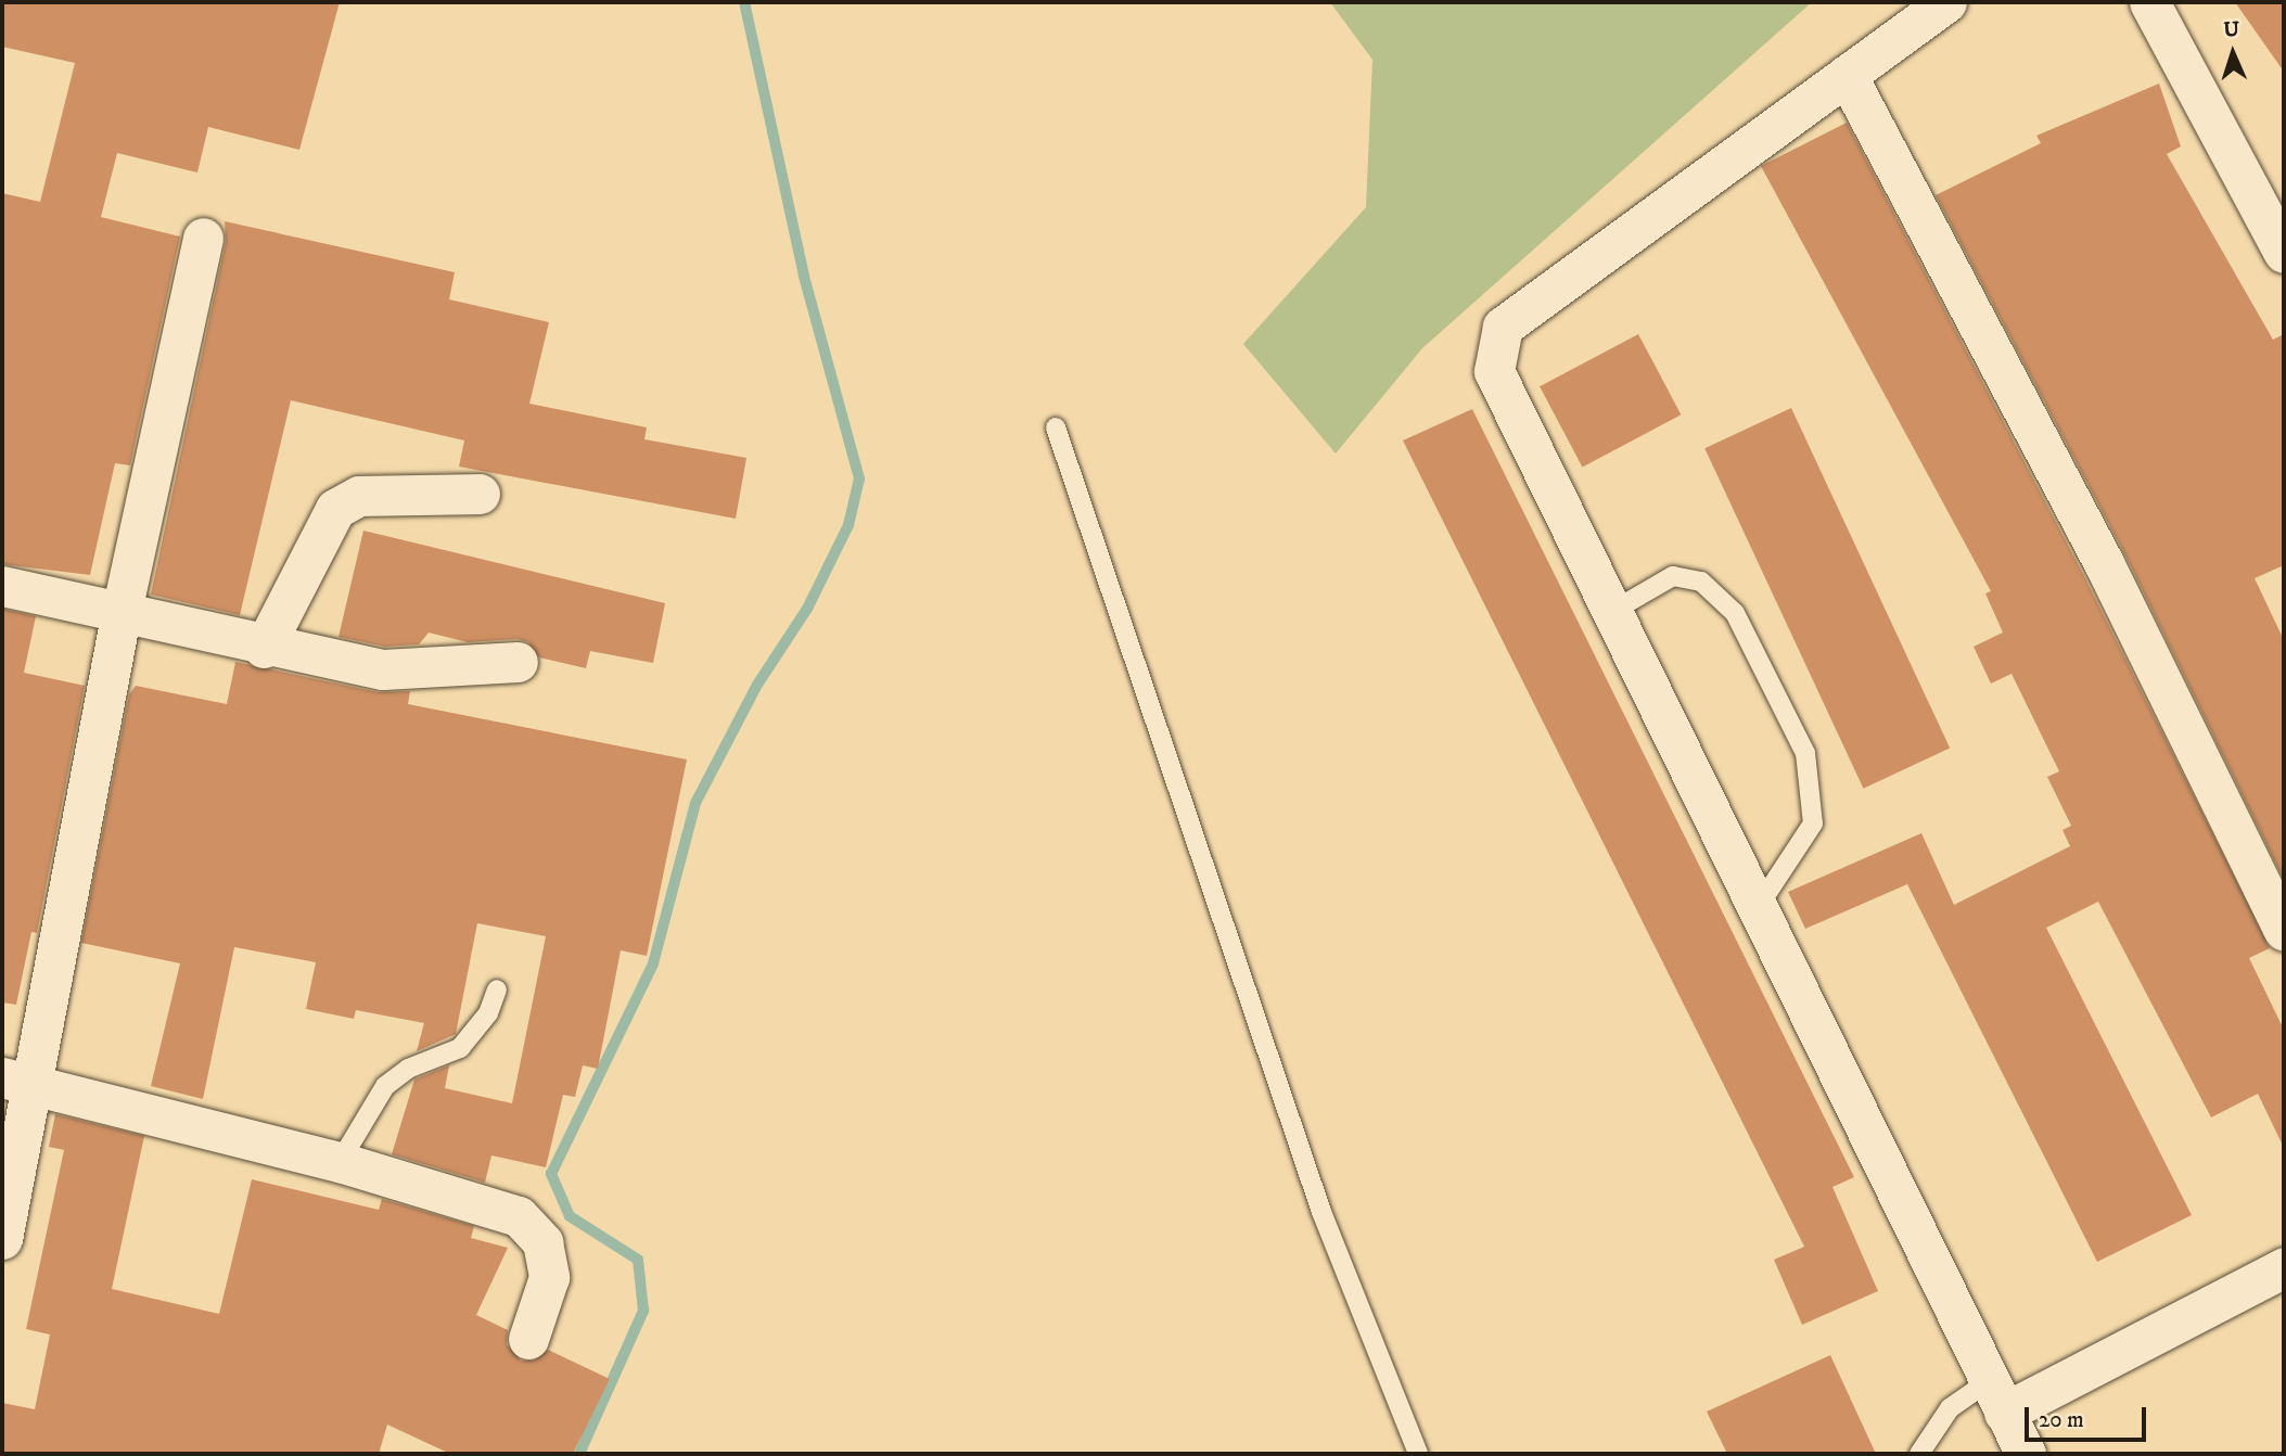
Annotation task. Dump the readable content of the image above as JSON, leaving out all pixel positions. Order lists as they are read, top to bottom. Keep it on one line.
{"scale_bar":"20 m","north":"top"}
